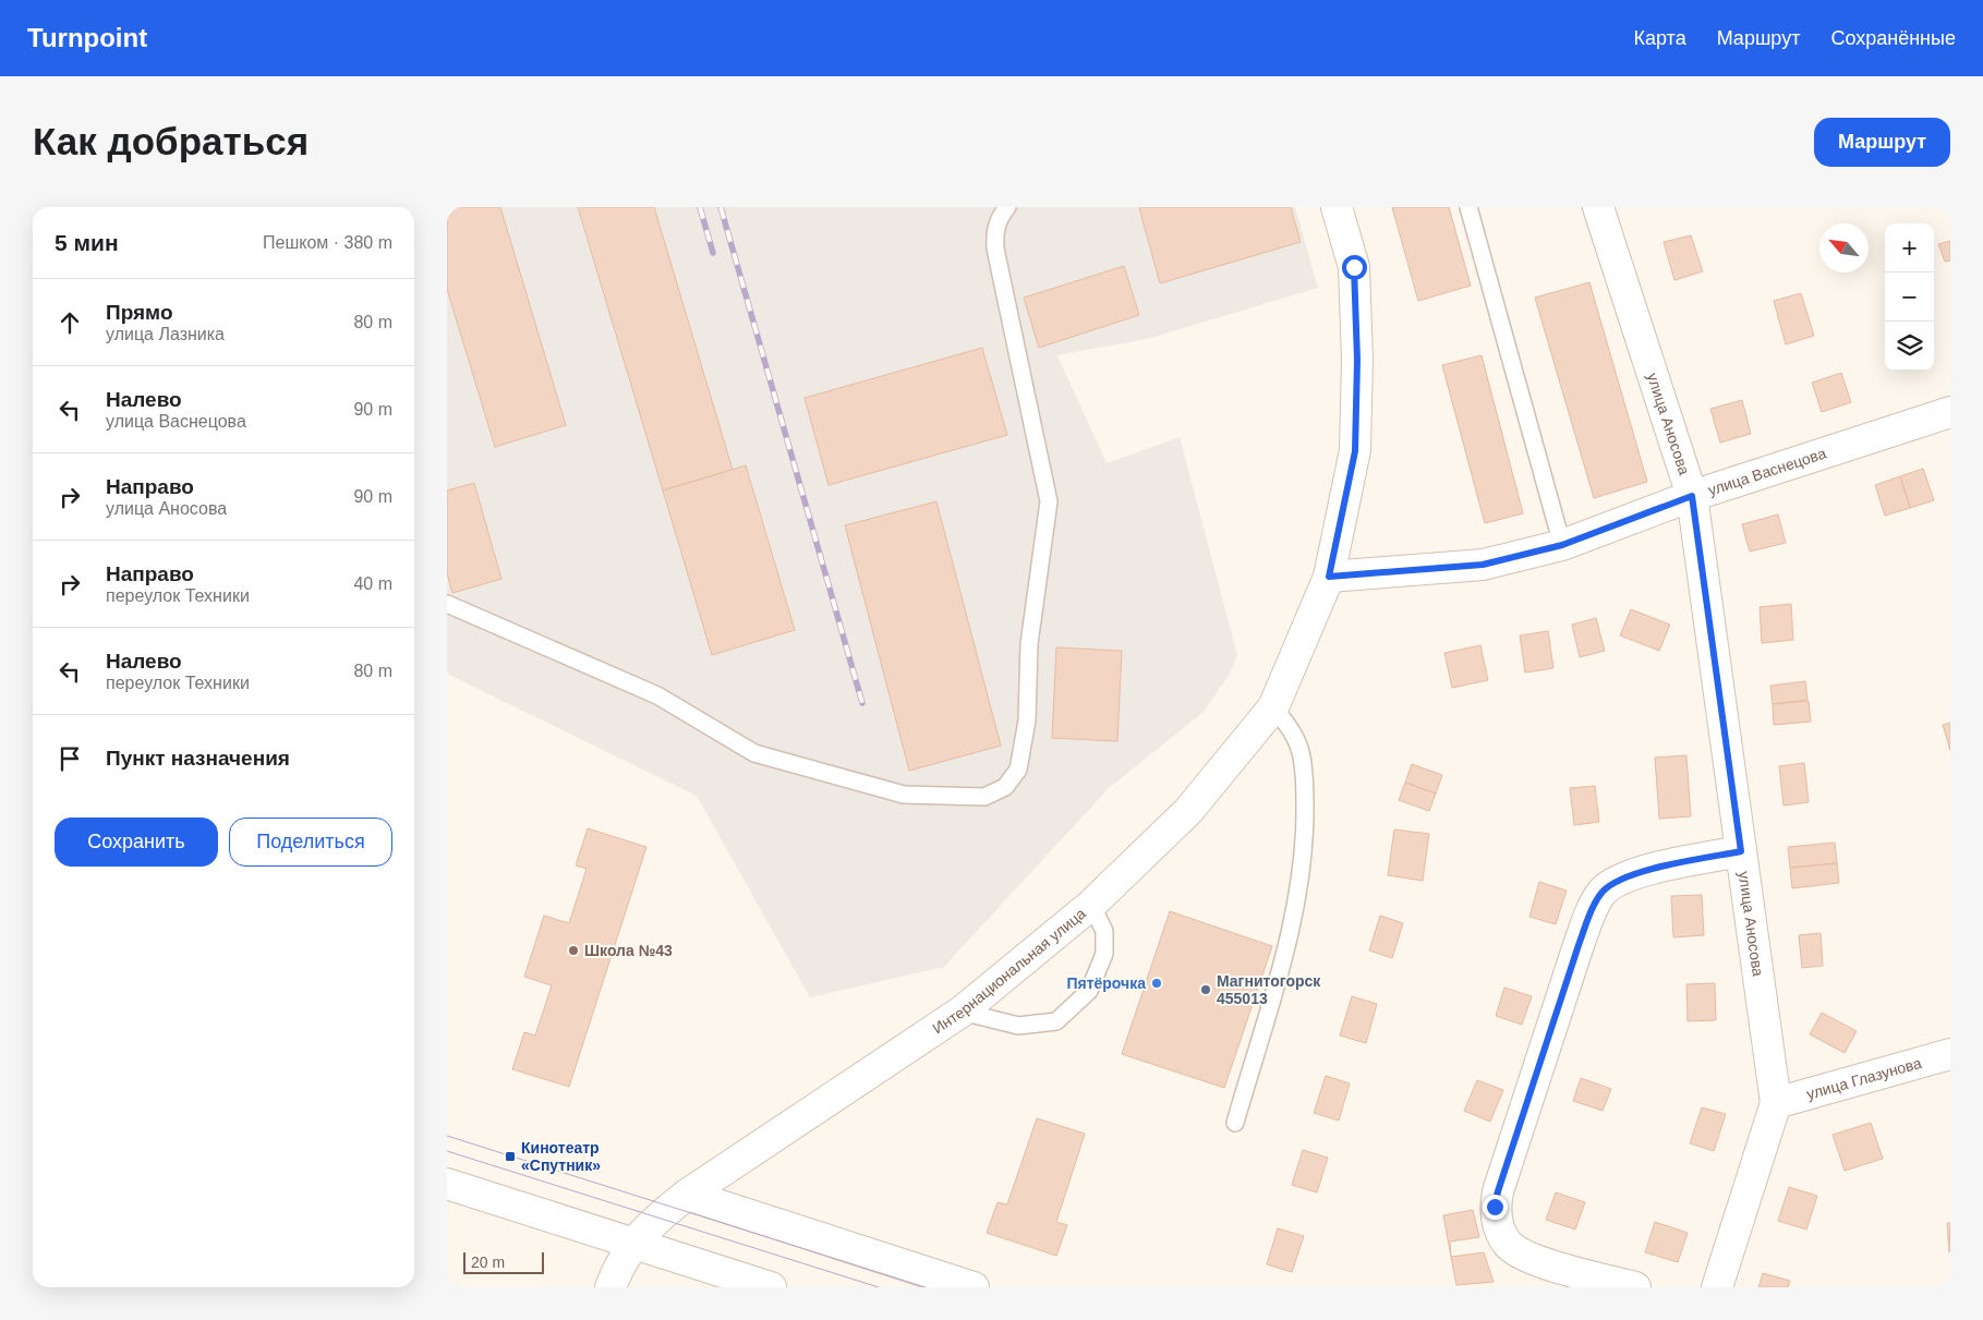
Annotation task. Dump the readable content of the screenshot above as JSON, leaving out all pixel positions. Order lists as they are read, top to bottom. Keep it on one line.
{"streets":{"street":["улица Аносова","улица Васнецова","Интернациональная улица","улица Глазунова"]},"crossings":[["улица Аносова","улица Васнецова"],["улица Аносова","улица Глазунова"],["улица Васнецова","Интернациональная улица"]],"places":{"other":["Школа №43","Пятёрочка","Магнитогорск 455013"],"transit":["Кинотеатр «Спутник»"]},"scale_bar":"20 m","north":"top left","page":{"header":"Turnpoint","nav":["Карта","Маршрут","Сохранённые"],"buttons":["Маршрут",["Сохранить","Поделиться"]],"title":"Как добраться","heading":["5 мин","Пешком · 380 m"],"map_buttons":["+","−"],"list":[["Прямо","улица Лазника","80 m"],["Налево","улица Васнецова","90 m"],["Направо","улица Аносова","90 m"],["Направо","переулок Техники","40 m"],["Налево","переулок Техники","80 m"],"Пункт назначения"],"scale":"20 m"}}
